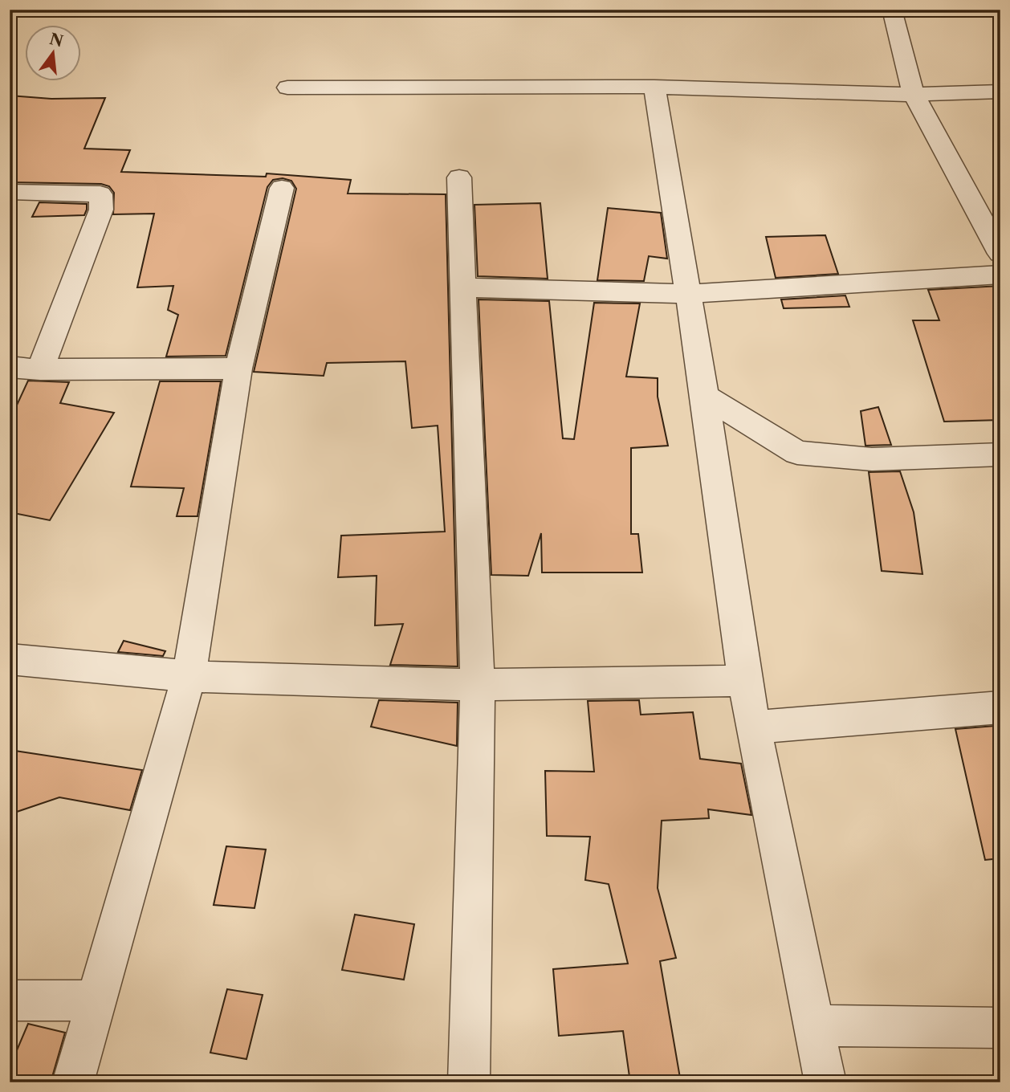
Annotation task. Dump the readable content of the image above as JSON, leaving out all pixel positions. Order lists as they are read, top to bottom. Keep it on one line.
{"north":"top"}
